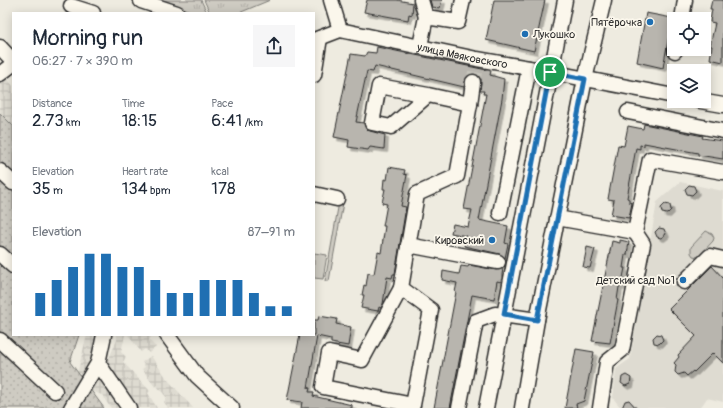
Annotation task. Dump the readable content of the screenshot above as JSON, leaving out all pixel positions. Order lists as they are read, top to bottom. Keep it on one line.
{"streets":{"street":["улица Маяковского"]},"places":["Пятёрочка","Лукошко","Кировский","Детский сад №1"],"page":{"heading":["Morning run","06:27 · 7 × 390 m"],"stats":[["Distance","2.73 km"],["Time","18:15"],["Pace","6:41 /km"],["Elevation","35 m"],["Heart rate","134 bpm"],["kcal","178"]],"chart":["Elevation","87–91 m"]}}
